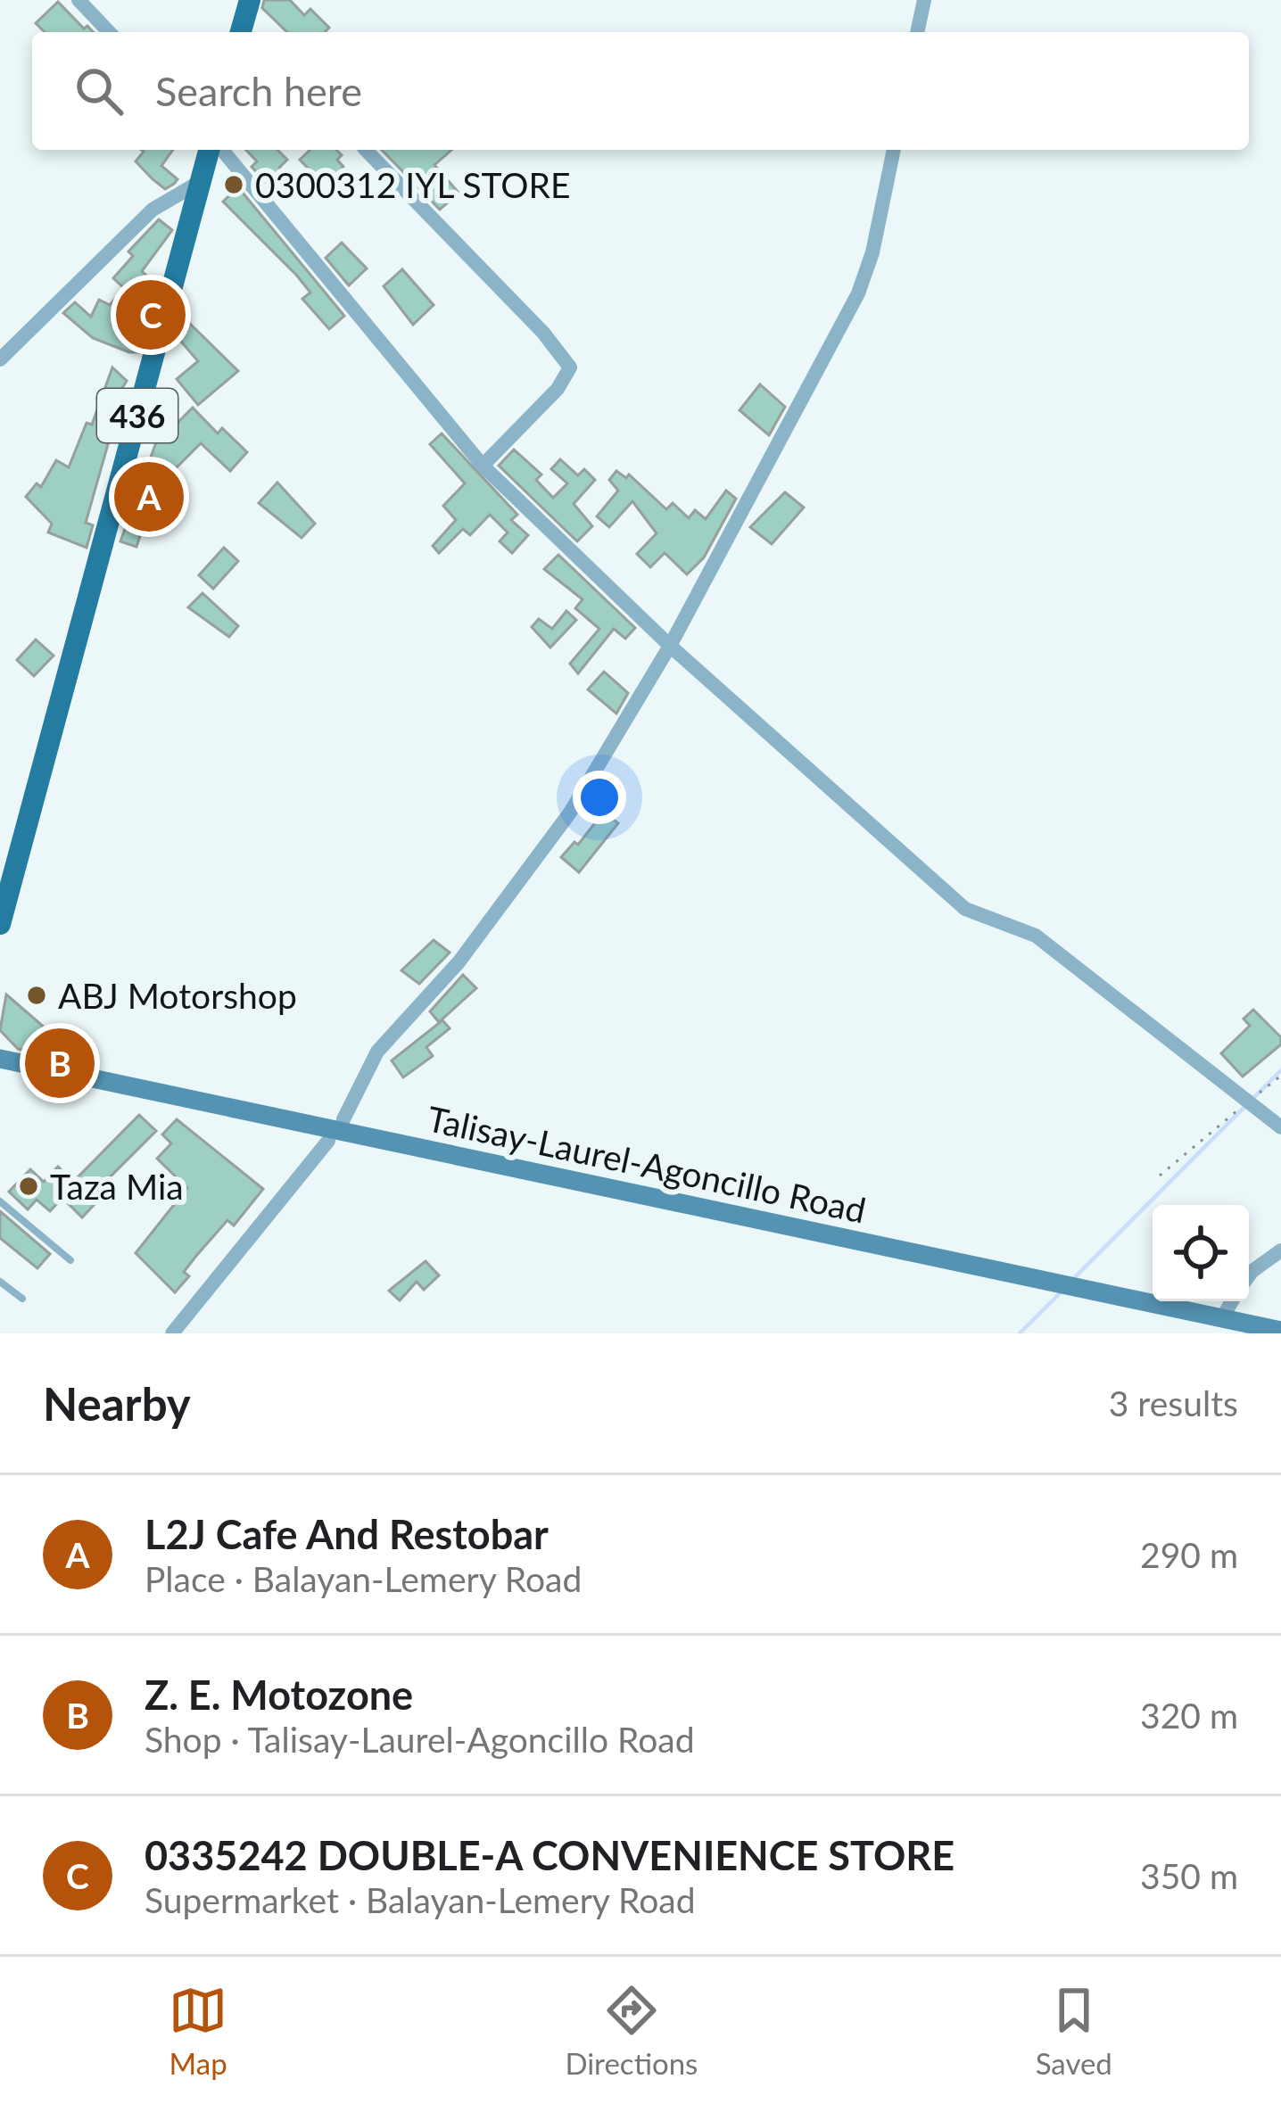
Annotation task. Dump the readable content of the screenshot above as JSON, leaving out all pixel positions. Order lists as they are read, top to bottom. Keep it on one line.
{"streets":{"main road":["436","Talisay-Laurel-Agoncillo Road"]},"places":["0300312 IYL STORE","ABJ Motorshop","Taza Mia"],"page":{"search":"Search here","pins":["C","A","B"],"heading":["Nearby","3 results"],"list":[{"mark":"A","name":"L2J Cafe And Restobar","note":"Place · Balayan-Lemery Road","value":"290 m"},{"mark":"B","name":"Z. E. Motozone","note":"Shop · Talisay-Laurel-Agoncillo Road","value":"320 m"},{"mark":"C","name":"0335242 DOUBLE-A CONVENIENCE STORE","note":"Supermarket · Balayan-Lemery Road","value":"350 m"}],"nav":["Map","Directions","Saved"]}}
